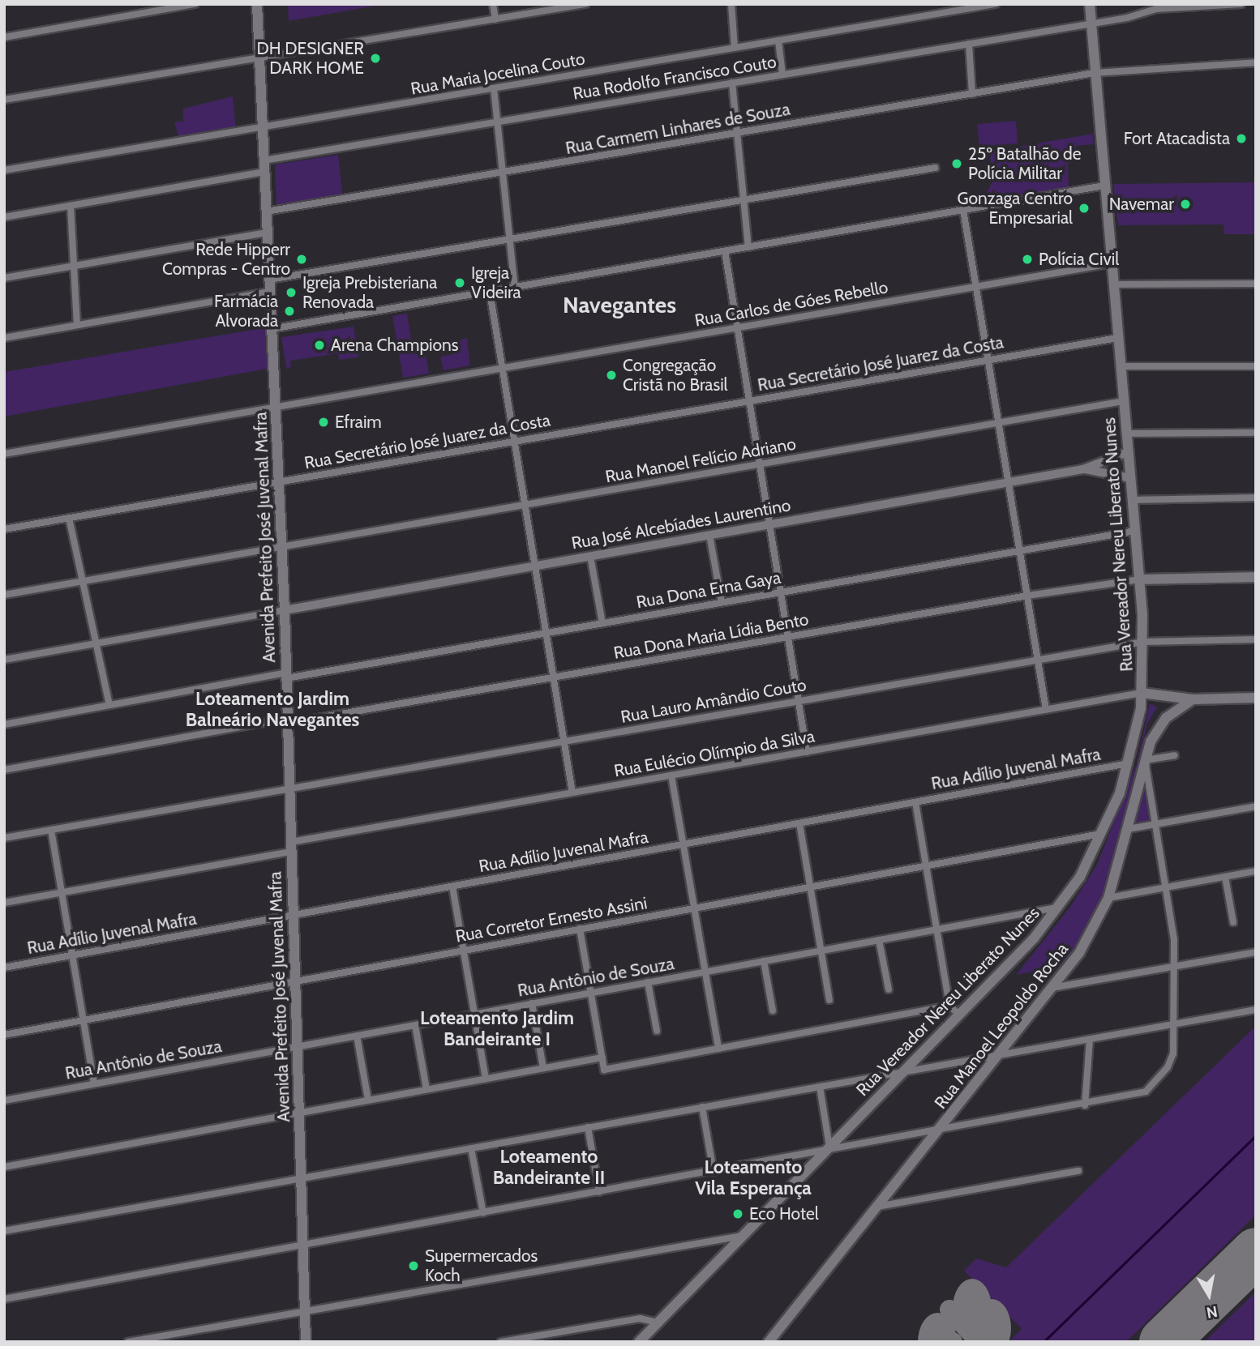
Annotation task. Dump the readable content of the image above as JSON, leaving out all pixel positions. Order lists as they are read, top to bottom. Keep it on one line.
{"streets":{"main road":["Avenida Prefeito José Juvenal Mafra","Rua Vereador Nereu Liberato Nunes","Rua Manoel Leopoldo Rocha"],"street":["Rua Maria Jocelina Couto","Rua Rodolfo Francisco Couto","Rua Carmem Linhares de Souza","Rua Carlos de Góes Rebello","Rua Secretário José Juarez da Costa","Rua Manoel Felício Adriano","Rua José Alcebíades Laurentino","Rua Dona Erna Gaya","Rua Dona Maria Lídia Bento","Rua Lauro Amândio Couto","Rua Eulécio Olímpio da Silva","Rua Adílio Juvenal Mafra","Rua Corretor Ernesto Assini","Rua Antônio de Souza"]},"crossings":[["Rua Maria Jocelina Couto","Avenida Prefeito José Juvenal Mafra"],["Rua Rodolfo Francisco Couto","Avenida Prefeito José Juvenal Mafra"],["Rua Rodolfo Francisco Couto","Rua Vereador Nereu Liberato Nunes"],["Rua Carmem Linhares de Souza","Avenida Prefeito José Juvenal Mafra"],["Rua Carmem Linhares de Souza","Rua Vereador Nereu Liberato Nunes"],["Rua Carlos de Góes Rebello","Avenida Prefeito José Juvenal Mafra"],["Rua Carlos de Góes Rebello","Rua Vereador Nereu Liberato Nunes"],["Rua Secretário José Juarez da Costa","Avenida Prefeito José Juvenal Mafra"],["Rua Secretário José Juarez da Costa","Rua Vereador Nereu Liberato Nunes"],["Rua Manoel Felício Adriano","Avenida Prefeito José Juvenal Mafra"],["Rua Manoel Felício Adriano","Rua Vereador Nereu Liberato Nunes"],["Rua José Alcebíades Laurentino","Avenida Prefeito José Juvenal Mafra"],["Rua José Alcebíades Laurentino","Rua Vereador Nereu Liberato Nunes"],["Avenida Prefeito José Juvenal Mafra","Rua Dona Erna Gaya"],["Avenida Prefeito José Juvenal Mafra","Rua Dona Maria Lídia Bento"],["Avenida Prefeito José Juvenal Mafra","Rua Lauro Amândio Couto"],["Avenida Prefeito José Juvenal Mafra","Rua Eulécio Olímpio da Silva"],["Avenida Prefeito José Juvenal Mafra","Rua Adílio Juvenal Mafra"],["Avenida Prefeito José Juvenal Mafra","Rua Corretor Ernesto Assini"],["Avenida Prefeito José Juvenal Mafra","Rua Antônio de Souza"],["Rua Vereador Nereu Liberato Nunes","Rua Dona Erna Gaya"],["Rua Vereador Nereu Liberato Nunes","Rua Dona Maria Lídia Bento"],["Rua Vereador Nereu Liberato Nunes","Rua Lauro Amândio Couto"],["Rua Vereador Nereu Liberato Nunes","Rua Eulécio Olímpio da Silva"],["Rua Vereador Nereu Liberato Nunes","Rua Adílio Juvenal Mafra"],["Rua Vereador Nereu Liberato Nunes","Rua Corretor Ernesto Assini"],["Rua Vereador Nereu Liberato Nunes","Rua Antônio de Souza"]],"districts":["Navegantes","Loteamento Jardim Balneário Navegantes","Loteamento Jardim Bandeirante I","Loteamento Bandeirante II","Loteamento Vila Esperança"],"places":["DH DESIGNER DARK HOME","Fort Atacadista","25º Batalhão de Polícia Militar","Navemar","Gonzaga Centro Empresarial","Rede Hipperr Compras - Centro","Polícia Civil","Igreja Videira","Igreja Prebisteriana Renovada","Farmácia Alvorada","Arena Champions","Congregação Cristã no Brasil","Efraim","Eco Hotel","Supermercados Koch"],"north":"bottom"}
